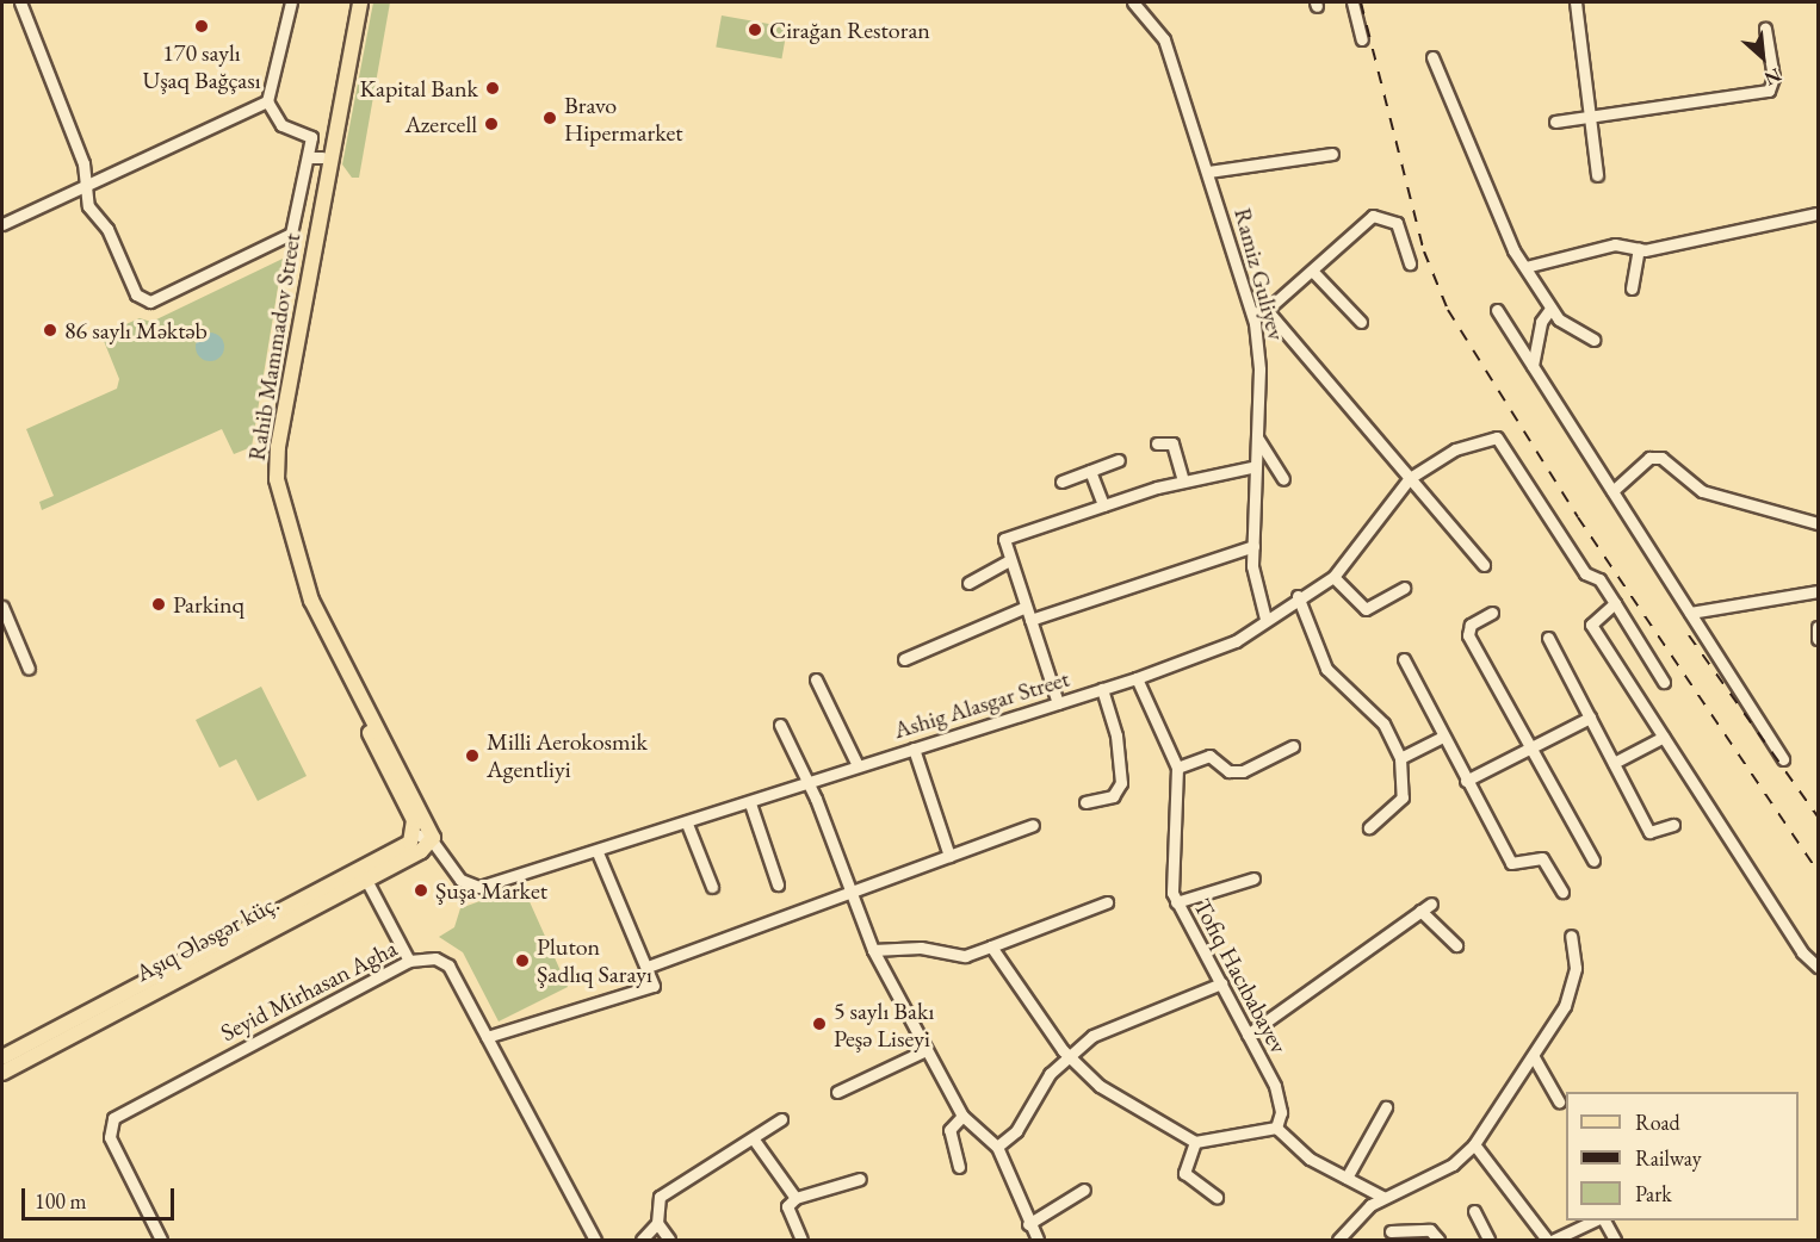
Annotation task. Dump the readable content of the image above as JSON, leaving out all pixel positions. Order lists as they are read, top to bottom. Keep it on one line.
{"streets":{"main road":["Rahib Mammadov Street","Aşıq Ələsgər küç."],"street":["Ramiz Guliyev","Ashig Alasgar Street","Tofiq Hacıbabayev","Seyid Mirhasan Agha"]},"crossings":[["Ramiz Guliyev","Ashig Alasgar Street"],["Rahib Mammadov Street","Ashig Alasgar Street"],["Rahib Mammadov Street","Aşıq Ələsgər küç."],["Ashig Alasgar Street","Aşıq Ələsgər küç."],["Ashig Alasgar Street","Tofiq Hacıbabayev"]],"places":["170 saylı Uşaq Bağçası","Cirağan Restoran","Kapital Bank","Bravo Hipermarket","Azercell","86 saylı Məktəb","Parkinq","Milli Aerokosmik Agentliyi","Şuşa Market","Pluton Şadlıq Sarayı","5 saylı Bakı Peşə Liseyi"],"legend":["Road","Railway","Park"],"scale_bar":"100 m","north":"bottom right"}
